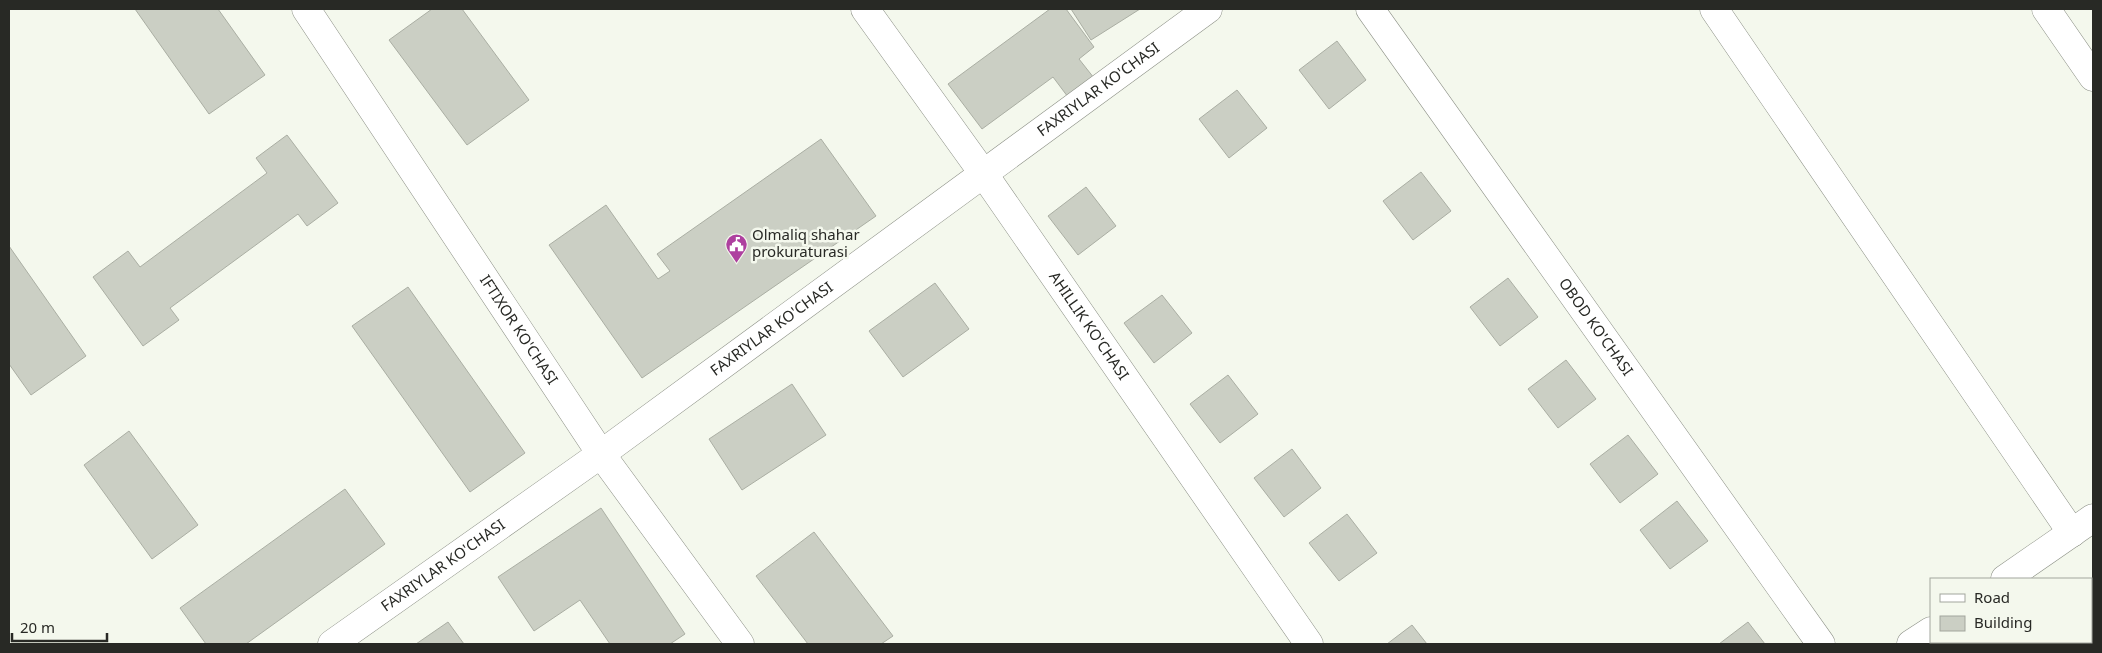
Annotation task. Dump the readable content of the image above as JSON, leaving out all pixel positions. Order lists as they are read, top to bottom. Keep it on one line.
{"streets":{"street":["FAXRIYLAR KO'CHASI","AHILLIK KO'CHASI","OBOD KO'CHASI","IFTIXOR KO'CHASI"]},"crossings":[["FAXRIYLAR KO'CHASI","AHILLIK KO'CHASI"],["FAXRIYLAR KO'CHASI","IFTIXOR KO'CHASI"]],"places":{"public building":["Olmaliq shahar prokuraturasi"]},"legend":["Road","Building"],"scale_bar":"20 m"}
